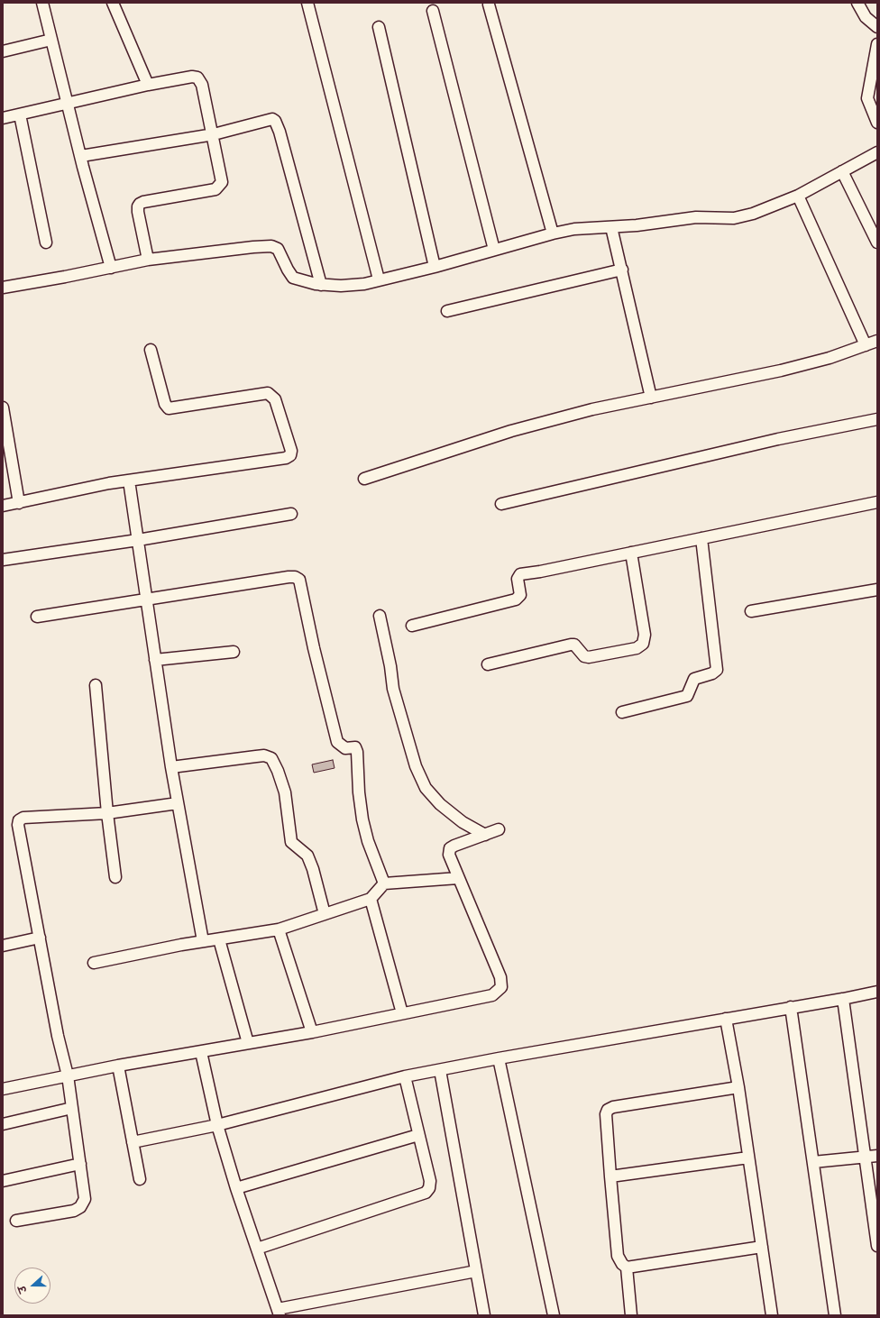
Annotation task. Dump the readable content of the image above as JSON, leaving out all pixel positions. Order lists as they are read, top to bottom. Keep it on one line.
{"north":"left"}
